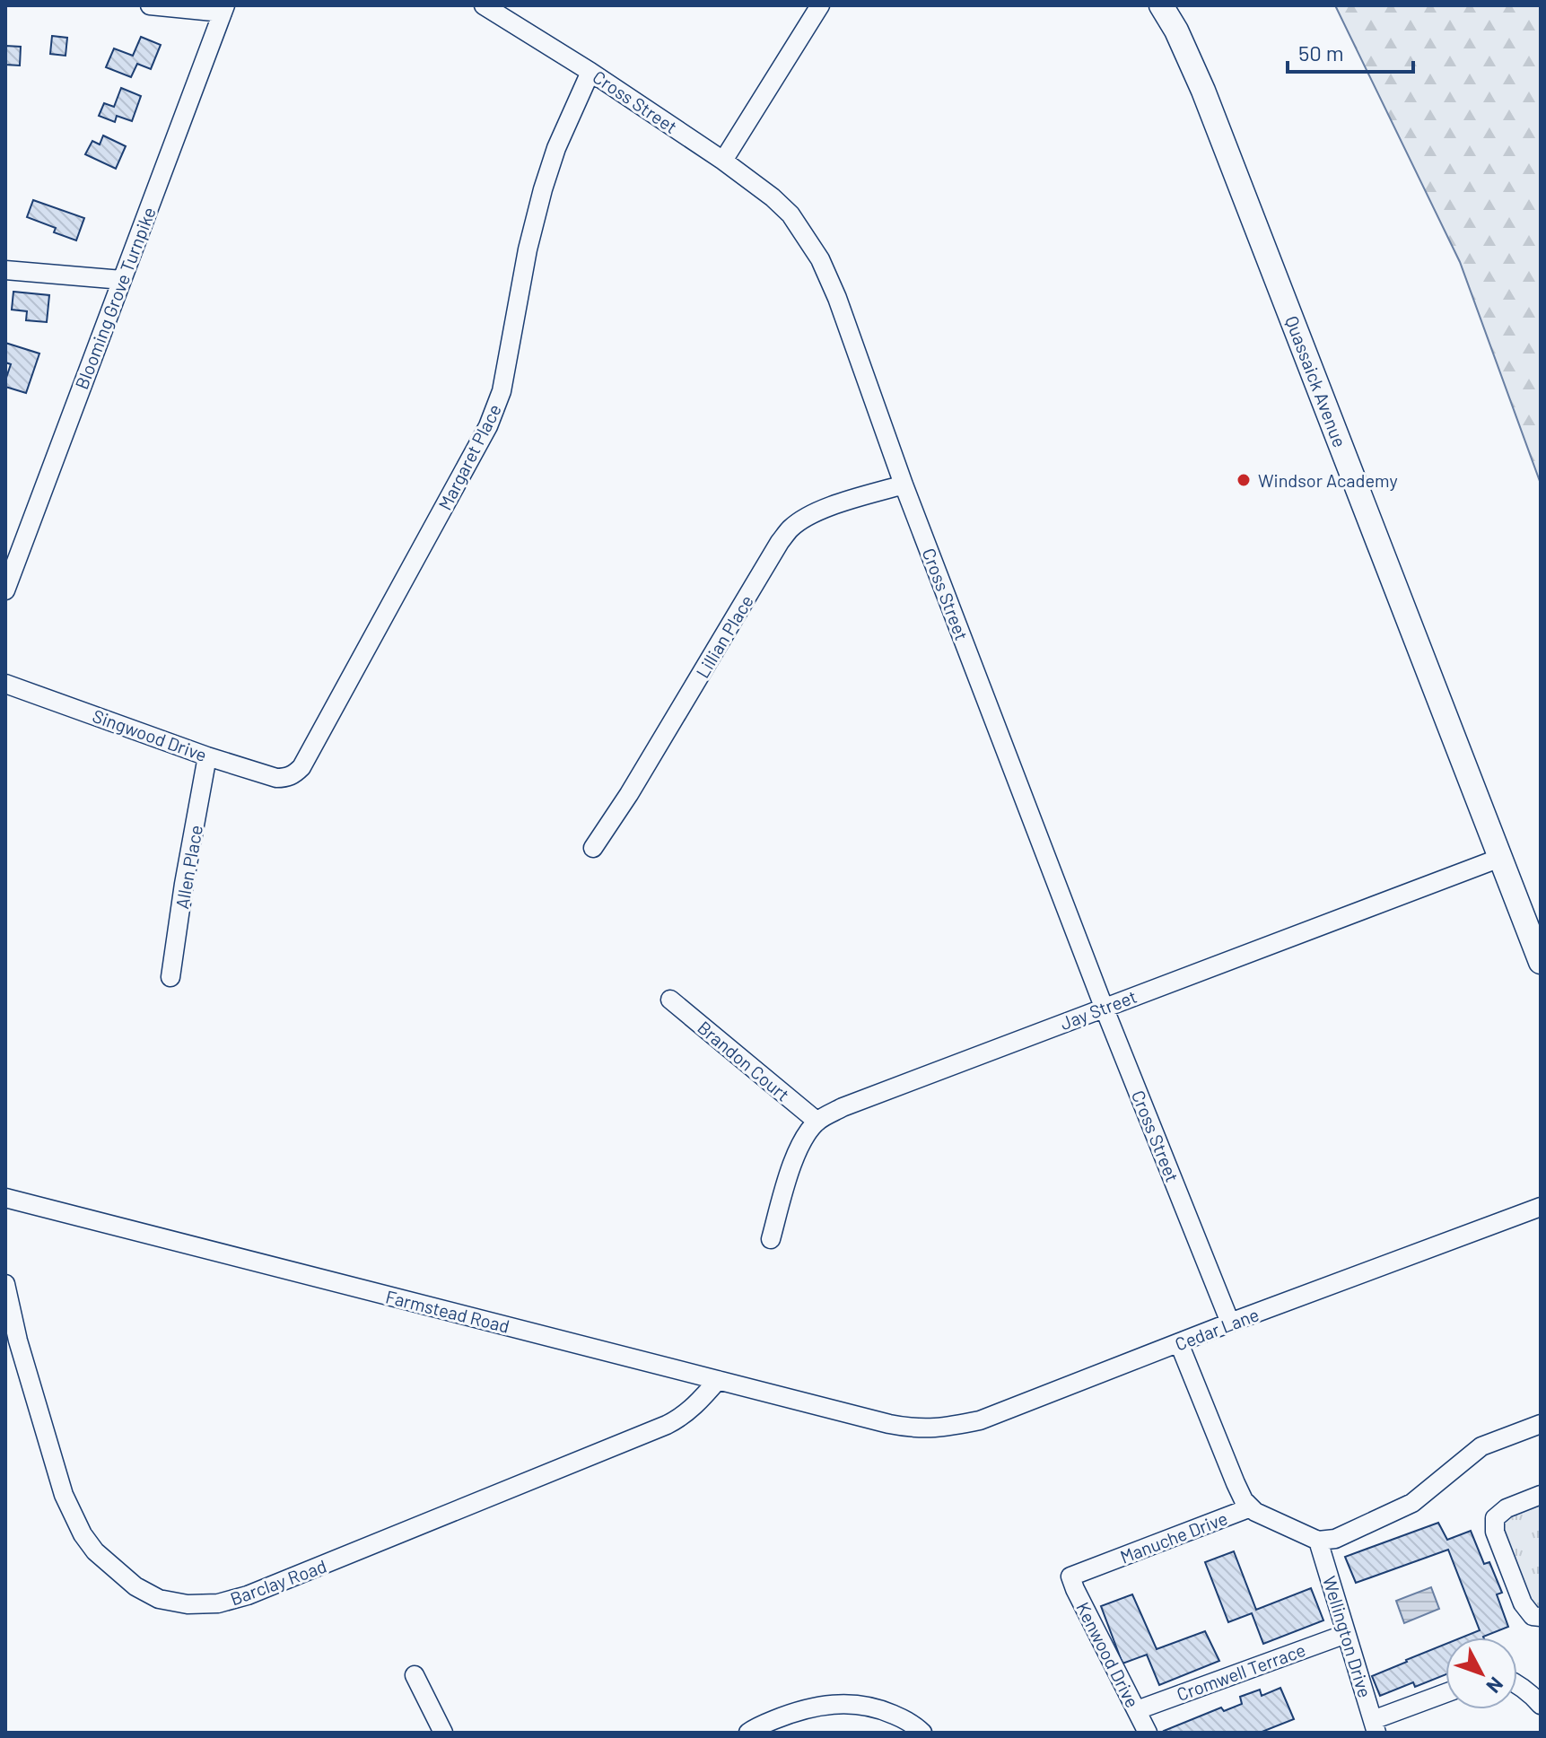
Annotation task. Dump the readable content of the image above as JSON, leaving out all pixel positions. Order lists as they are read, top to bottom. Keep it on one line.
{"streets":{"main road":["Quassaick Avenue"],"street":["Cross Street","Blooming Grove Turnpike","Margaret Place","Lillian Place","Singwood Drive","Allen Place","Jay Street","Brandon Court","Farmstead Road","Cedar Lane","Manuche Drive","Barclay Road","Wellington Drive","Kenwood Drive","Cromwell Terrace"]},"crossings":[["Cross Street","Margaret Place"],["Cross Street","Lillian Place"],["Cross Street","Jay Street"],["Cross Street","Cedar Lane"],["Quassaick Avenue","Jay Street"],["Margaret Place","Singwood Drive"],["Singwood Drive","Allen Place"],["Jay Street","Brandon Court"],["Farmstead Road","Cedar Lane"],["Farmstead Road","Barclay Road"],["Manuche Drive","Wellington Drive"],["Manuche Drive","Kenwood Drive"],["Wellington Drive","Cromwell Terrace"],["Kenwood Drive","Cromwell Terrace"]],"places":["Windsor Academy"],"scale_bar":"50 m","north":"bottom right"}
